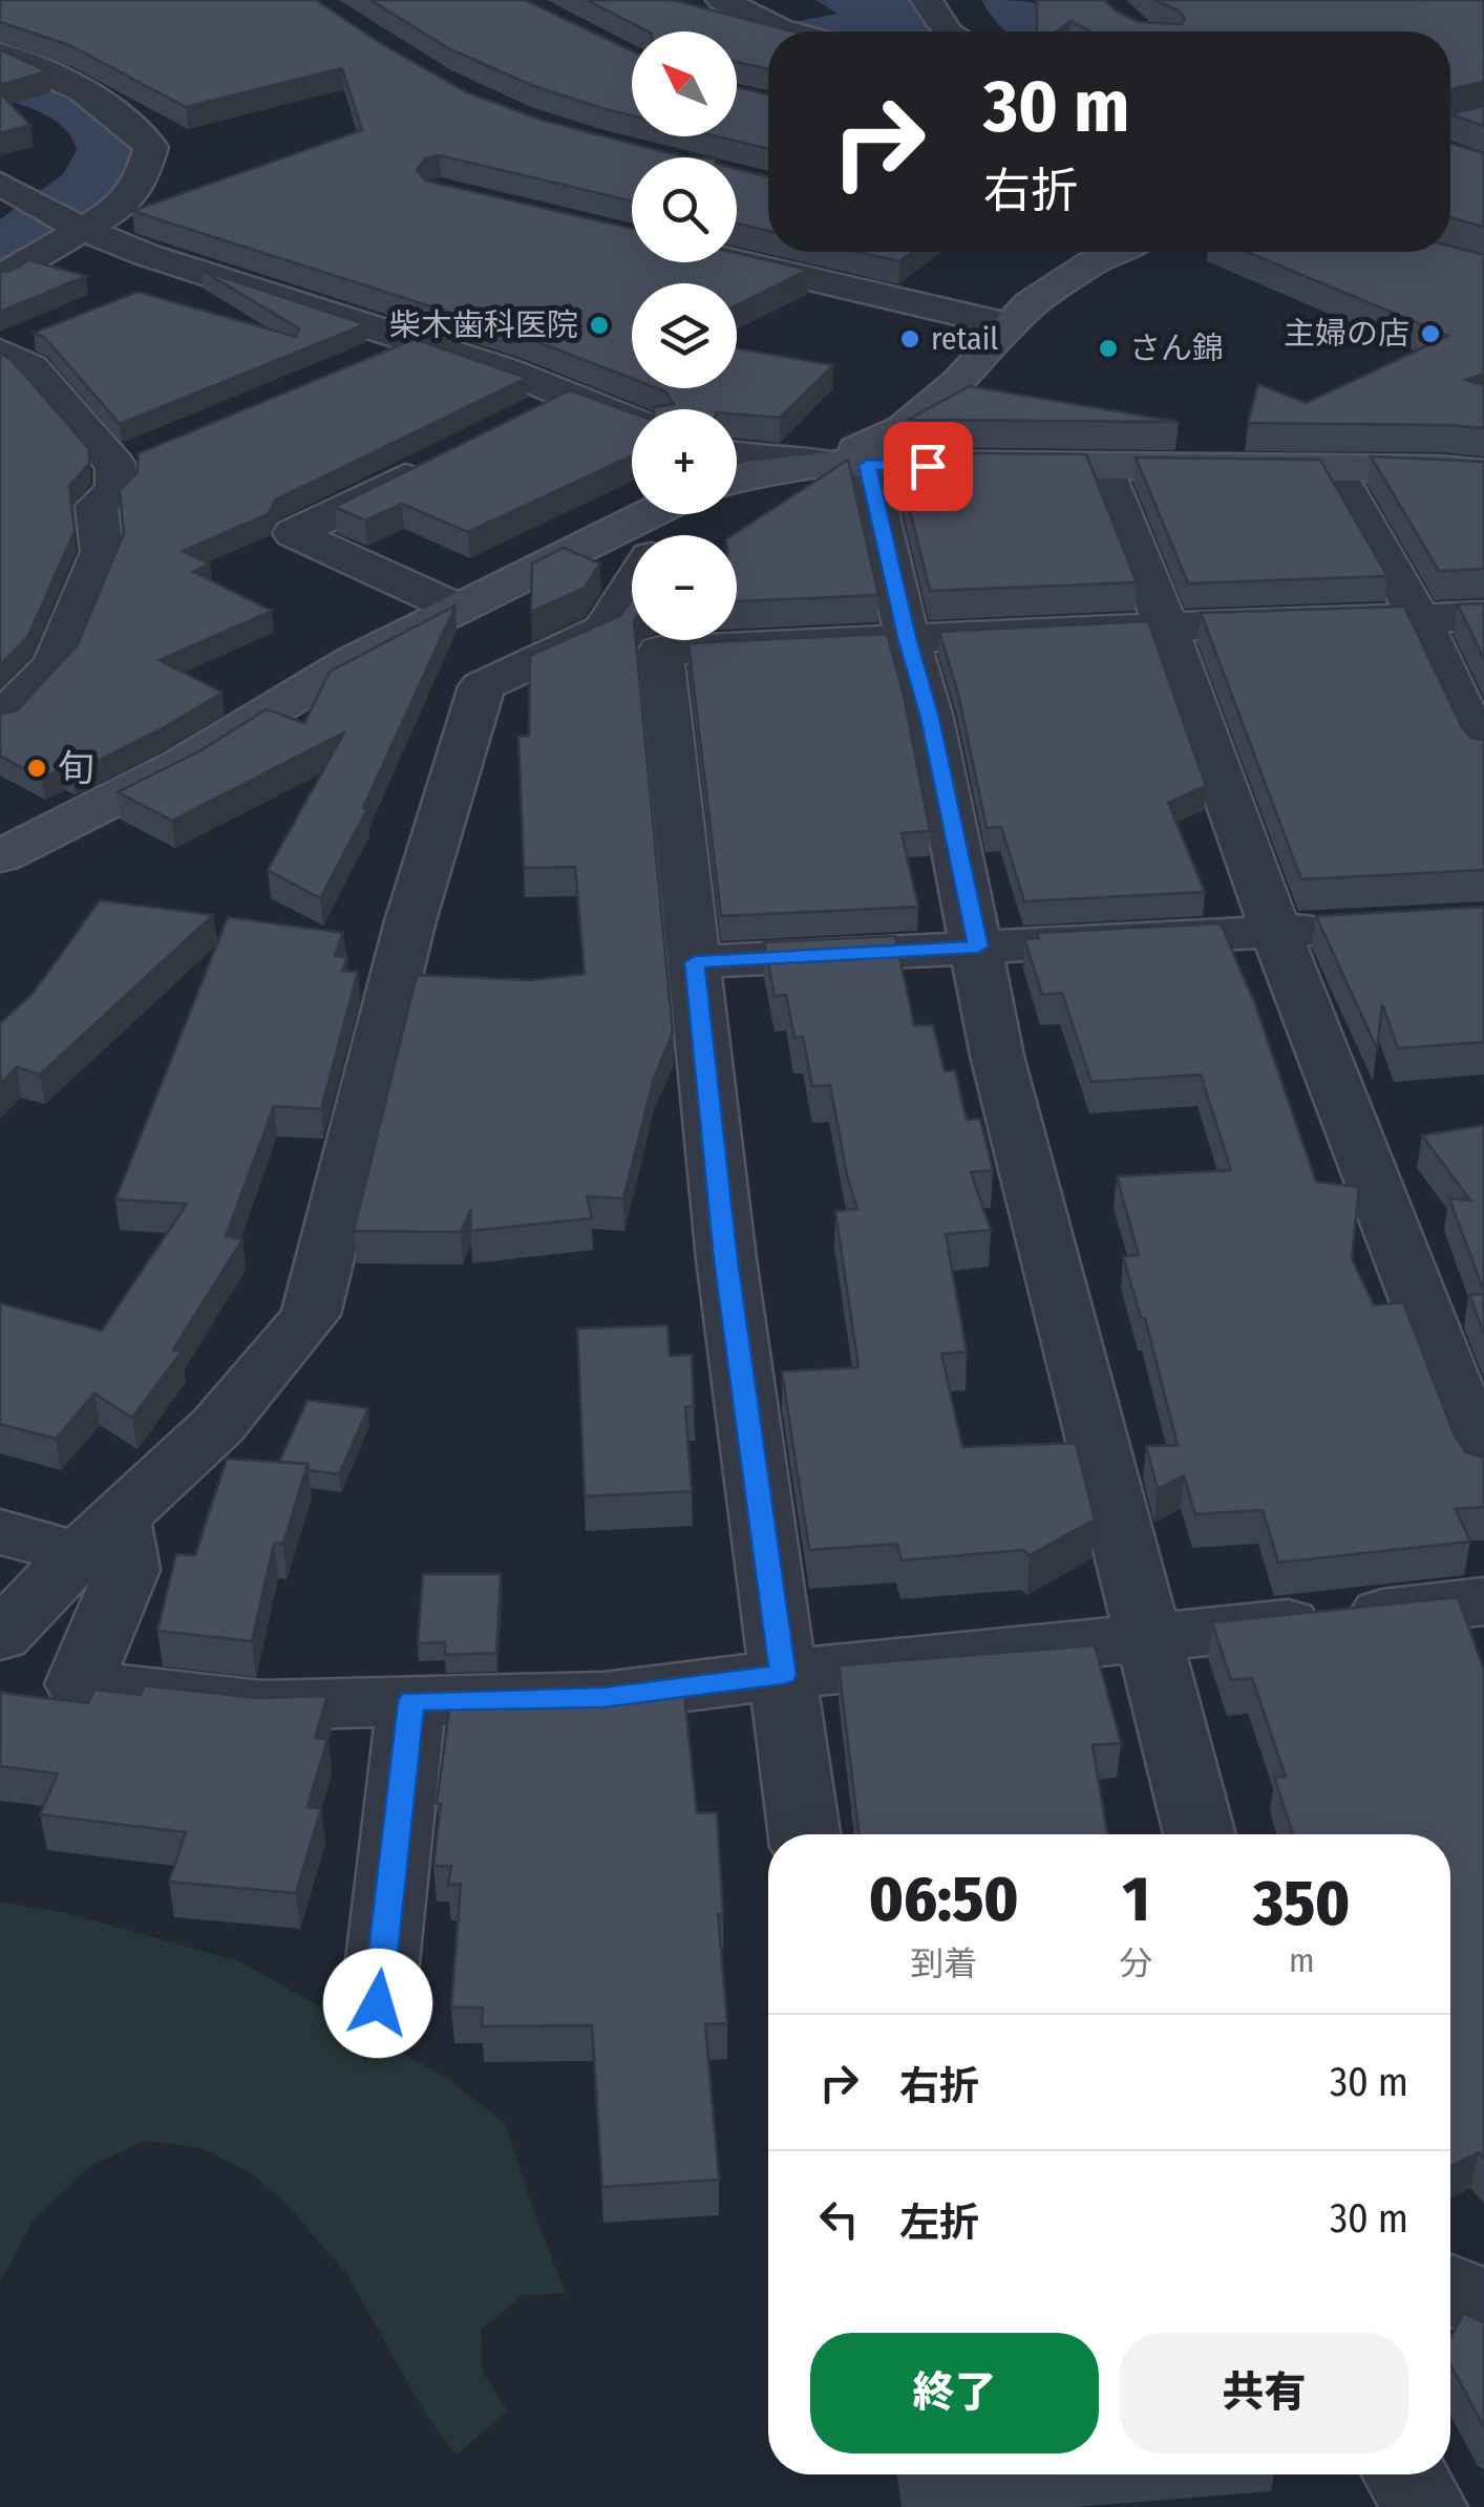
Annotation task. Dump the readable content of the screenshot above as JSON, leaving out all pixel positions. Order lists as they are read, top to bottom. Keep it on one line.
{"places":["柴木歯科医院","主婦の店","retail","さん錦","旬"],"north":"top left","page":{"map_buttons":["+","−"],"turn":["30 m","右折"],"eta":["06:50","到着","1","分","350","m"],"list":[{"name":"右折","value":"30 m"},{"name":"左折","value":"30 m"}],"buttons":["終了","共有"]}}
